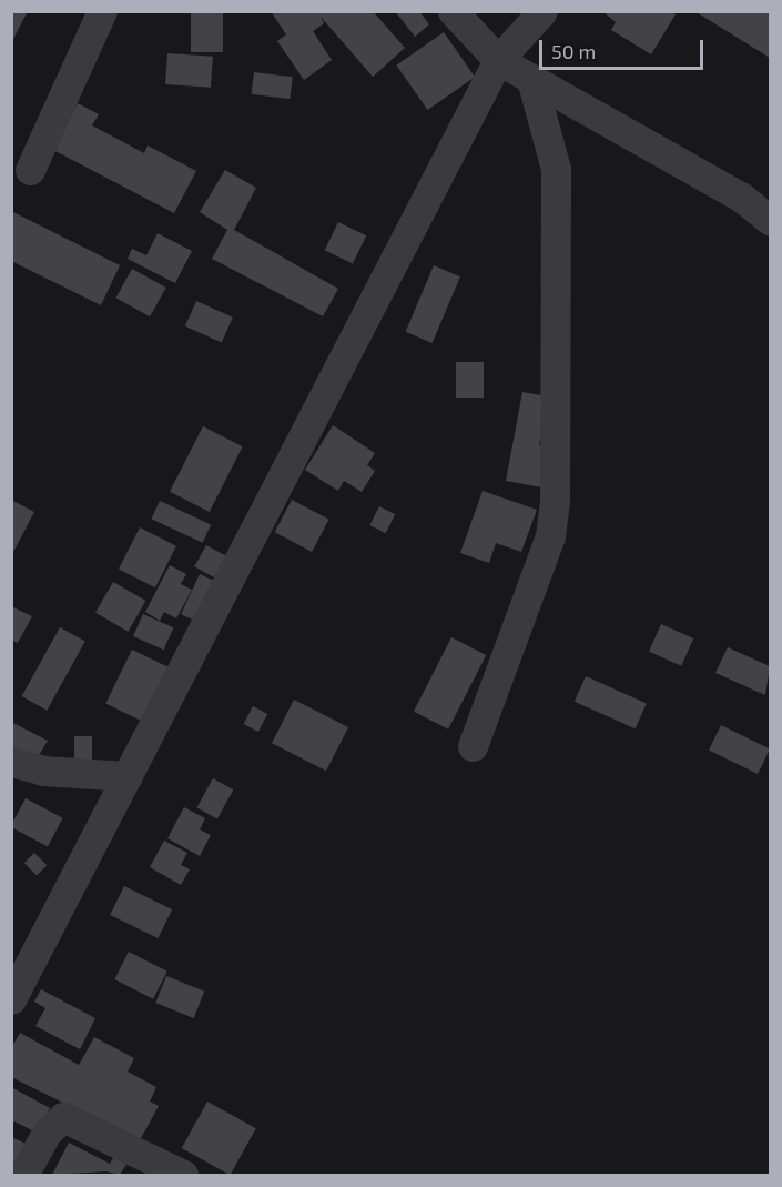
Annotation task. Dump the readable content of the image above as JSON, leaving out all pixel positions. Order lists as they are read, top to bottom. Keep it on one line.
{"scale_bar":"50 m"}
